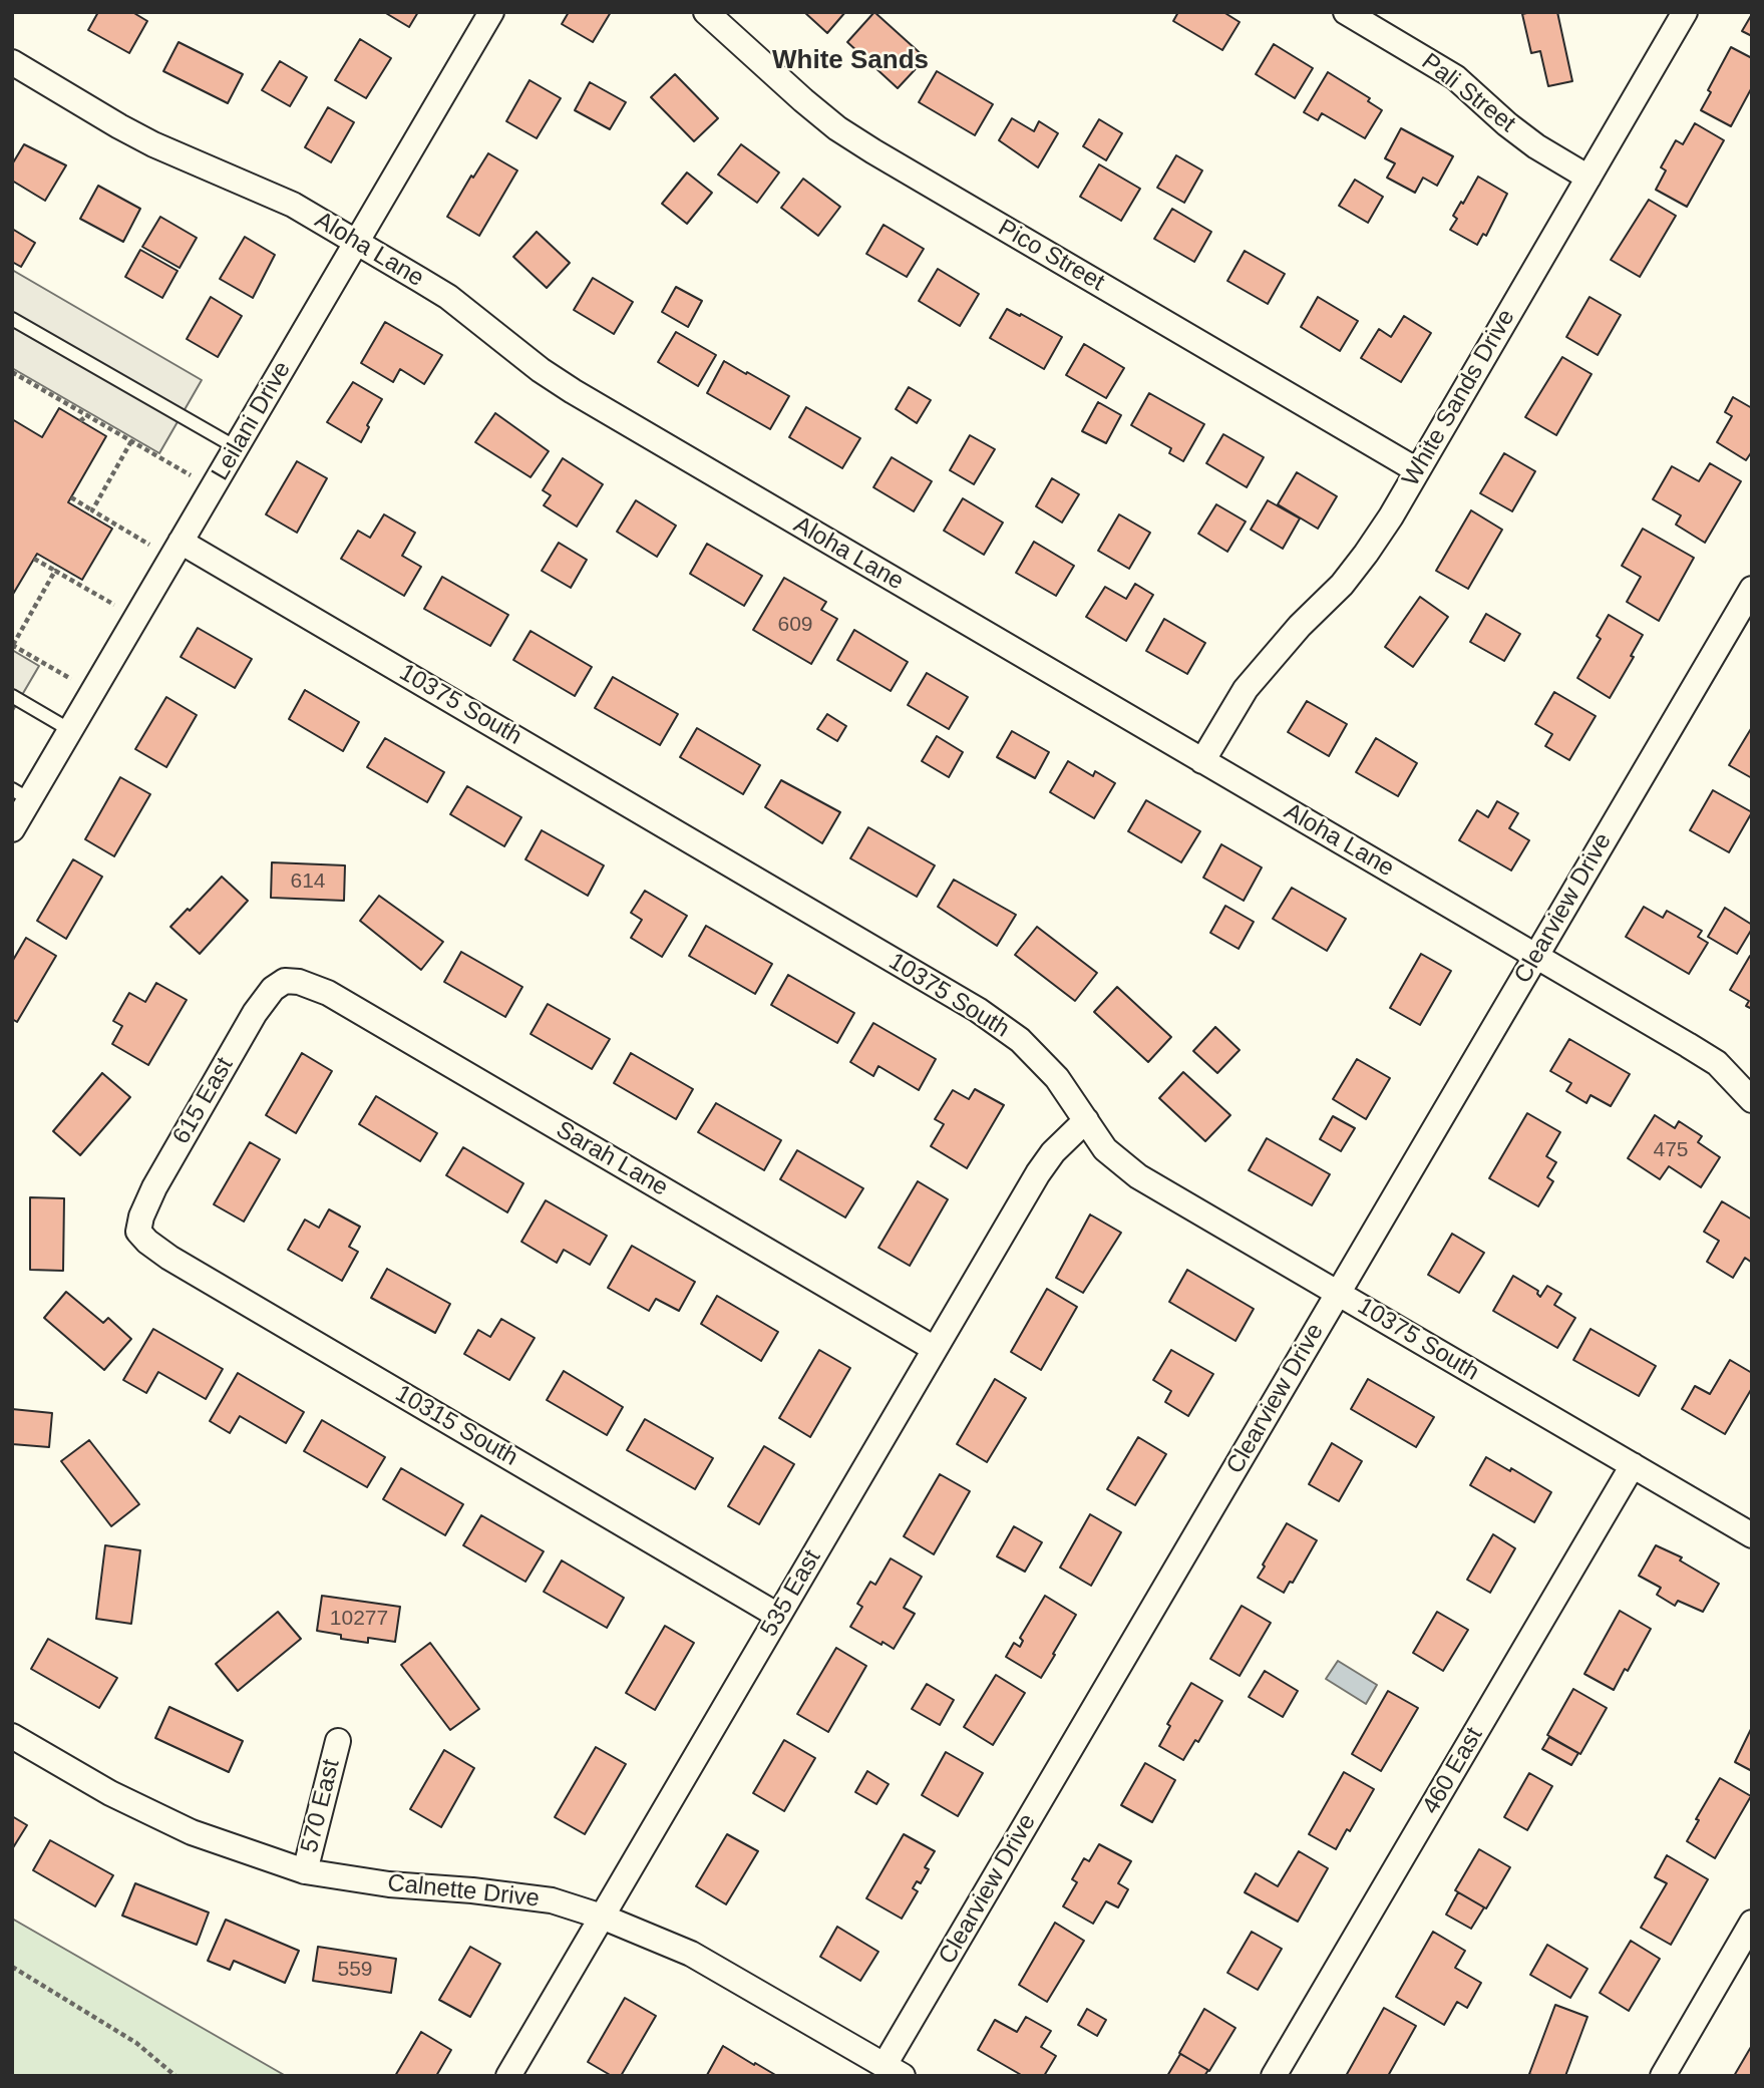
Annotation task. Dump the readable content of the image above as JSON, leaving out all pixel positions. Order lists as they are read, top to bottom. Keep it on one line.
{"streets":{"street":["Pali Street","Aloha Lane","Pico Street","White Sands Drive","Leilani Drive","10375 South","Clearview Drive","615 East","Sarah Lane","10315 South","535 East","460 East","570 East","Calnette Drive"]},"crossings":[["Pali Street","White Sands Drive"],["Aloha Lane","White Sands Drive"],["Aloha Lane","Leilani Drive"],["Aloha Lane","Clearview Drive"],["Pico Street","White Sands Drive"],["Leilani Drive","10375 South"],["10375 South","Clearview Drive"],["10375 South","535 East"],["10375 South","460 East"],["Clearview Drive","Calnette Drive"],["615 East","Sarah Lane"],["615 East","10315 South"],["Sarah Lane","535 East"],["10315 South","535 East"],["535 East","Calnette Drive"],["570 East","Calnette Drive"]],"districts":["White Sands"],"house_numbers":["609","614","475","10277","559"]}
